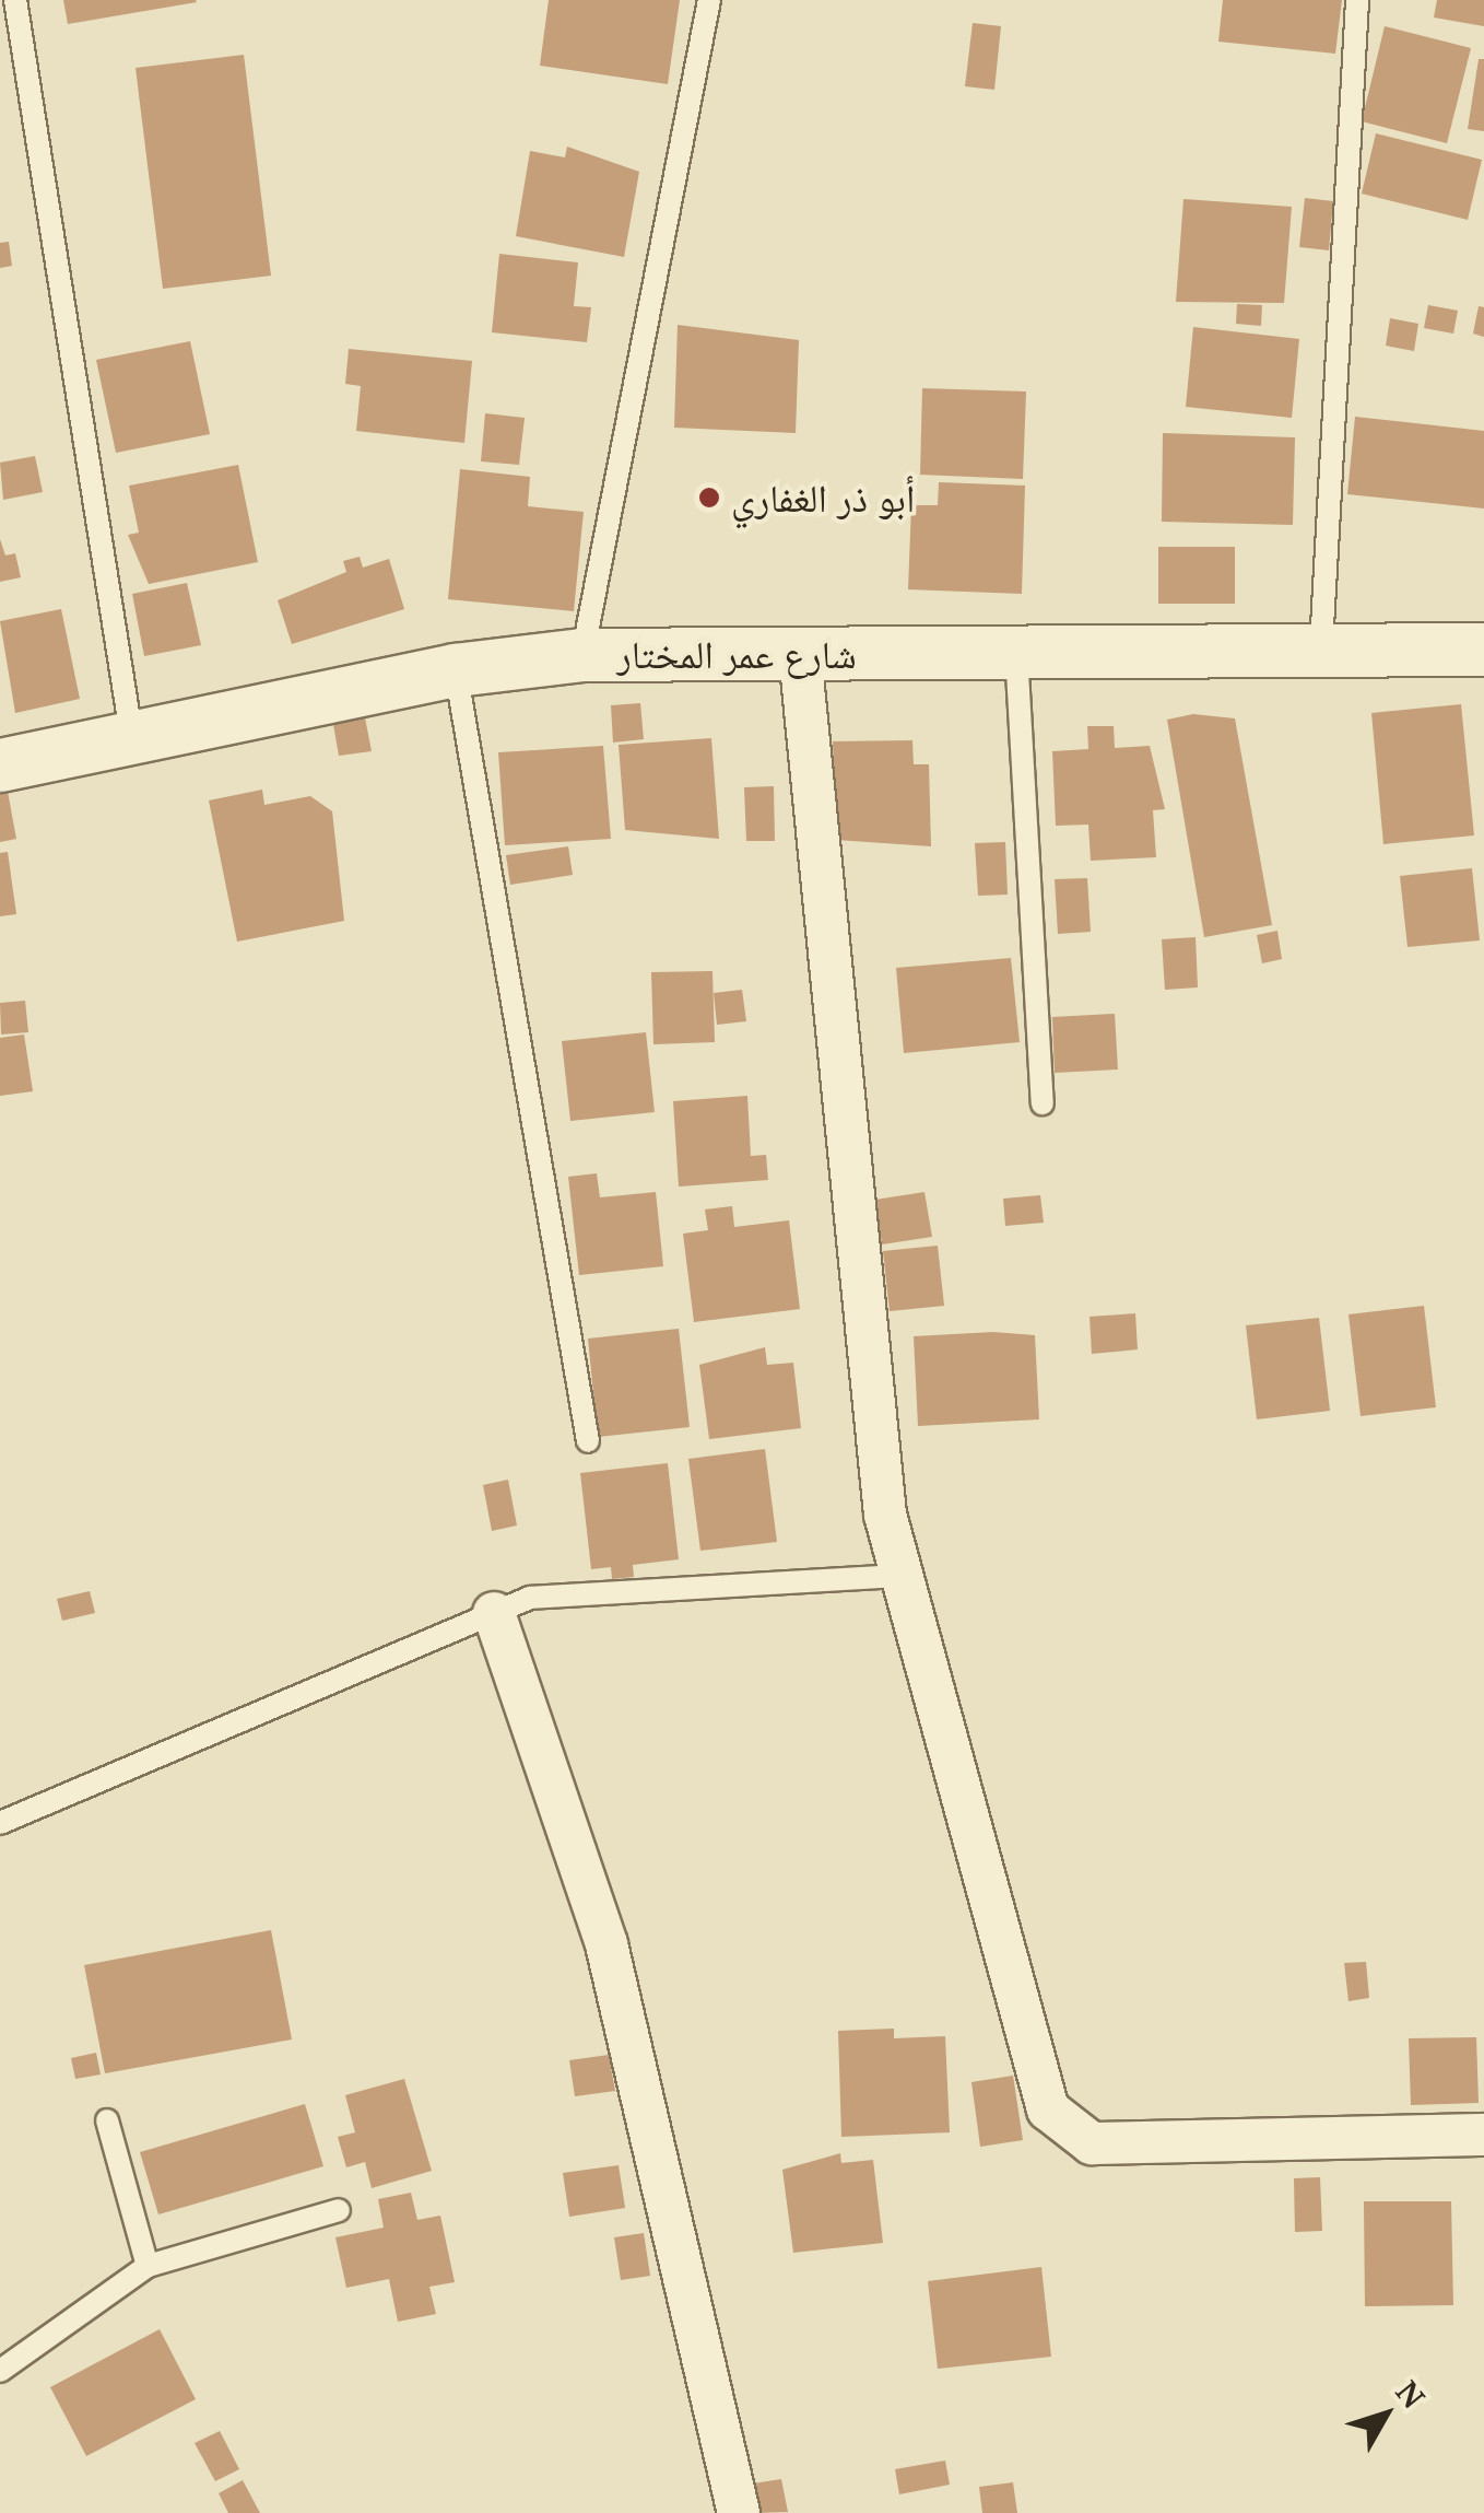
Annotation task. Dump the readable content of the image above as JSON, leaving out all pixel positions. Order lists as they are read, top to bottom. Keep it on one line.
{"streets":{"street":["شارع عمر المختار"]},"places":["أبو ذر الغفاري"],"north":"top right"}
